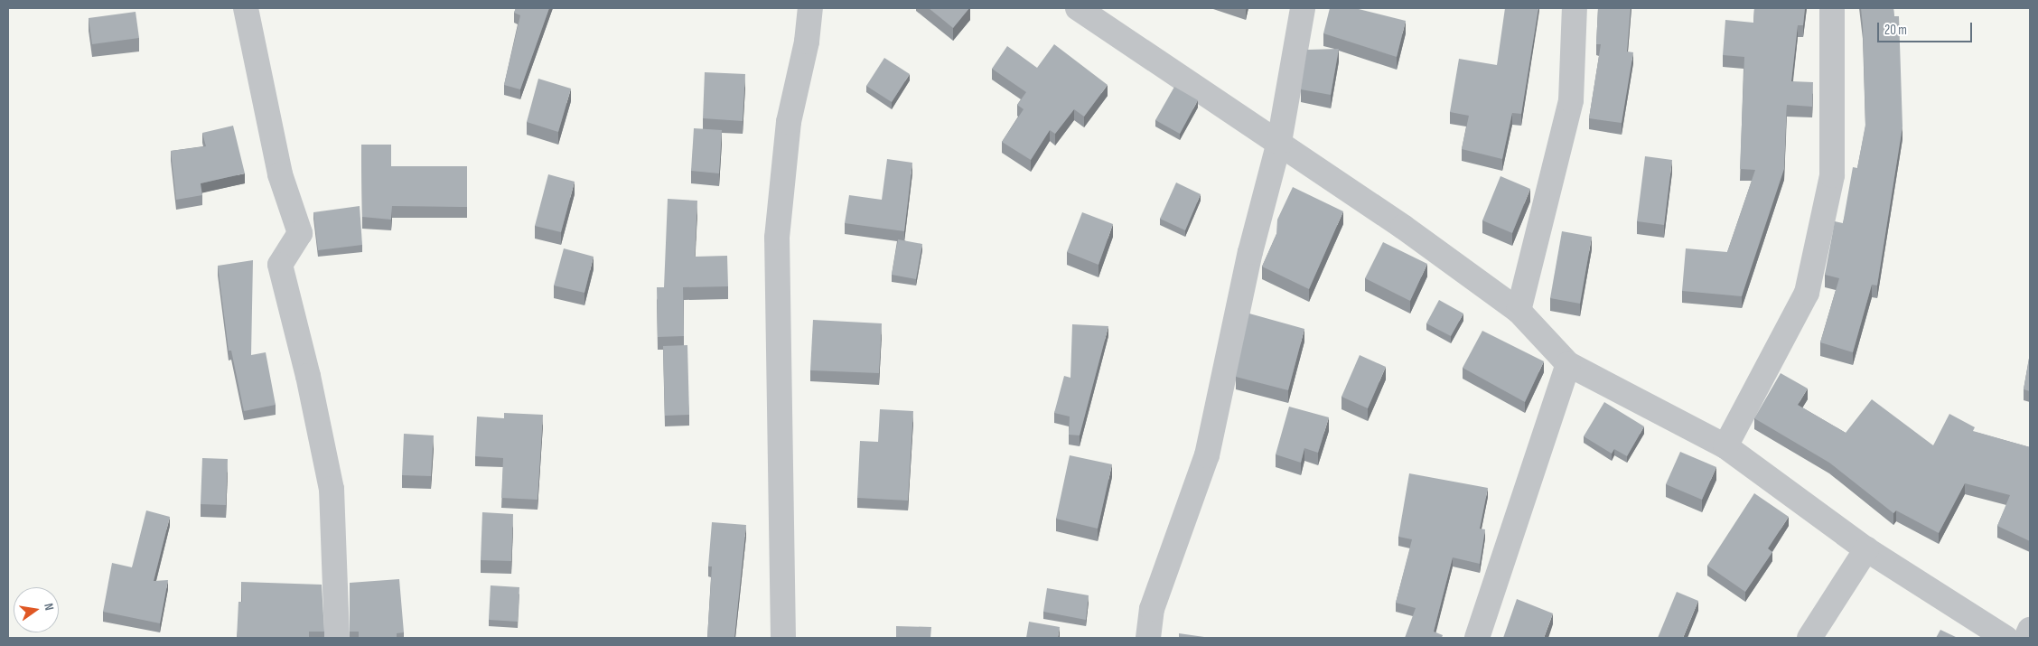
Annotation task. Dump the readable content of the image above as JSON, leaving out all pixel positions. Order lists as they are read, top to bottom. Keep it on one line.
{"scale_bar":"20 m","north":"right"}
